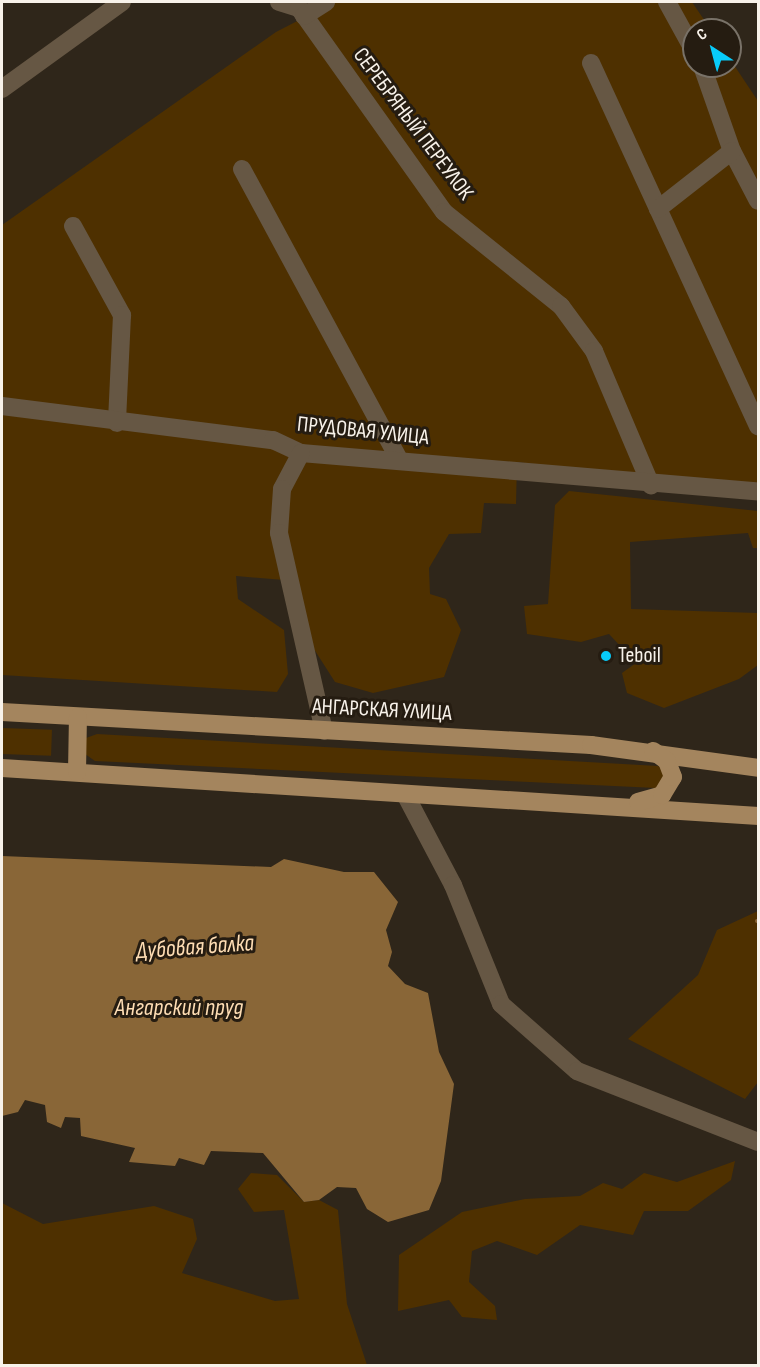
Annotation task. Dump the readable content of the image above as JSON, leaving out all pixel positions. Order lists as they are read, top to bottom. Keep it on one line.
{"streets":{"main road":["АНГАРСКАЯ УЛИЦА"],"street":["СЕРЕБРЯНЫЙ ПЕРЕУЛОК","ПРУДОВАЯ УЛИЦА"]},"crossings":[["СЕРЕБРЯНЫЙ ПЕРЕУЛОК","ПРУДОВАЯ УЛИЦА"]],"water":["Дубовая балка","Ангарский пруд"],"places":["Teboil"],"north":"top left"}
